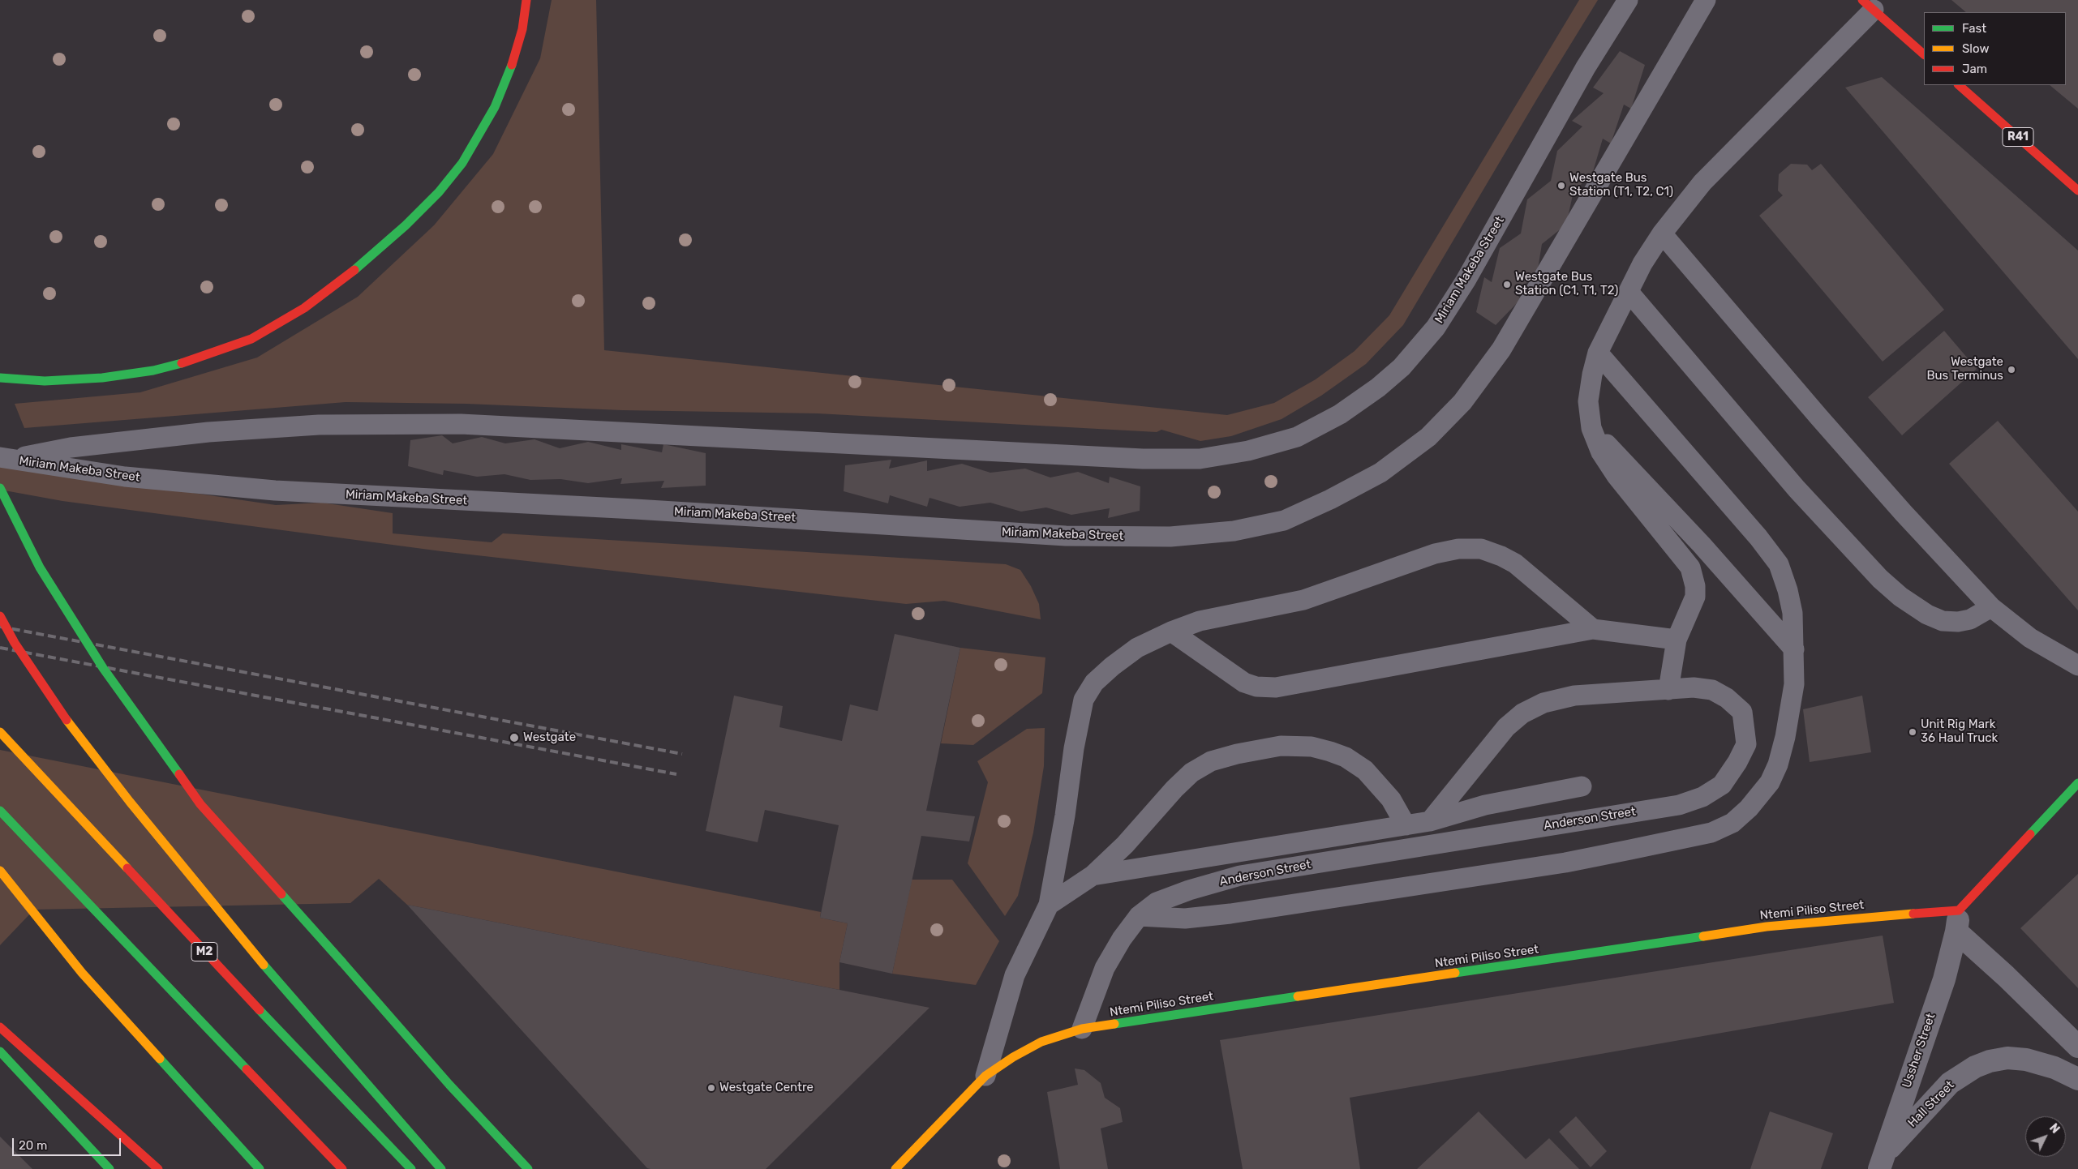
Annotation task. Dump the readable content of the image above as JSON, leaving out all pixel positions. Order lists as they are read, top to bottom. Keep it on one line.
{"streets":{"main road":["R41","Ntemi Piliso Street","M2"],"street":["Ussher Street","Hall Street"],"lane":["Miriam Makeba Street","Anderson Street"]},"crossings":[["Anderson Street","Ntemi Piliso Street"],["Ntemi Piliso Street","Ussher Street"],["Ussher Street","Hall Street"]],"places":["Westgate Bus Station (T1, T2, C1)","Westgate Bus Station (C1, T1, T2)","Westgate Bus Terminus","Unit Rig Mark 36 Haul Truck","Westgate","Westgate Centre"],"legend":["Fast","Slow","Jam"],"scale_bar":"20 m","north":"top right"}
